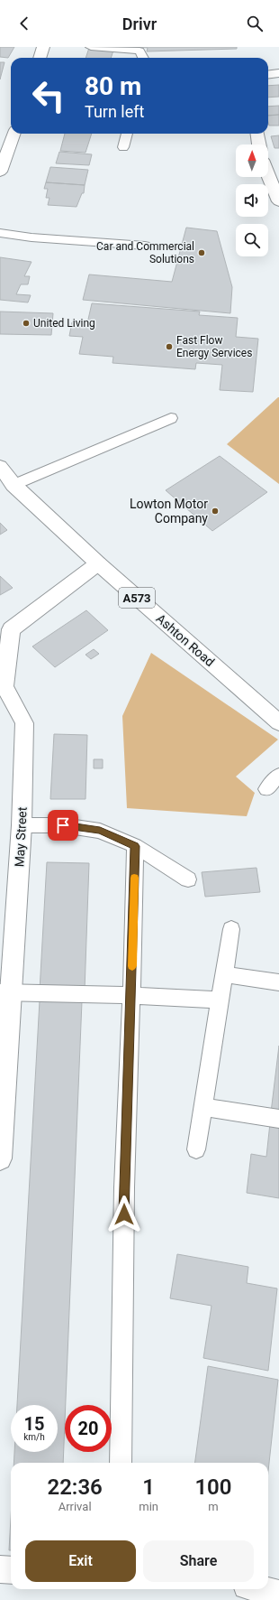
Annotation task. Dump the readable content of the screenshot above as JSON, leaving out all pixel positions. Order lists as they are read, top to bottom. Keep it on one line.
{"streets":{"street":["A573","Ashton Road","May Street"]},"crossings":[["Ashton Road","May Street"]],"places":["Car and Commercial Solutions","United Living","Fast Flow Energy Services","Lowton Motor Company"],"north":"top","page":{"header":"Drivr","turn":["80 m","Turn left"],"speed":"15 km/h","limit":"20","eta":["22:36","Arrival","1","min","100","m"],"buttons":["Exit","Share"]}}
